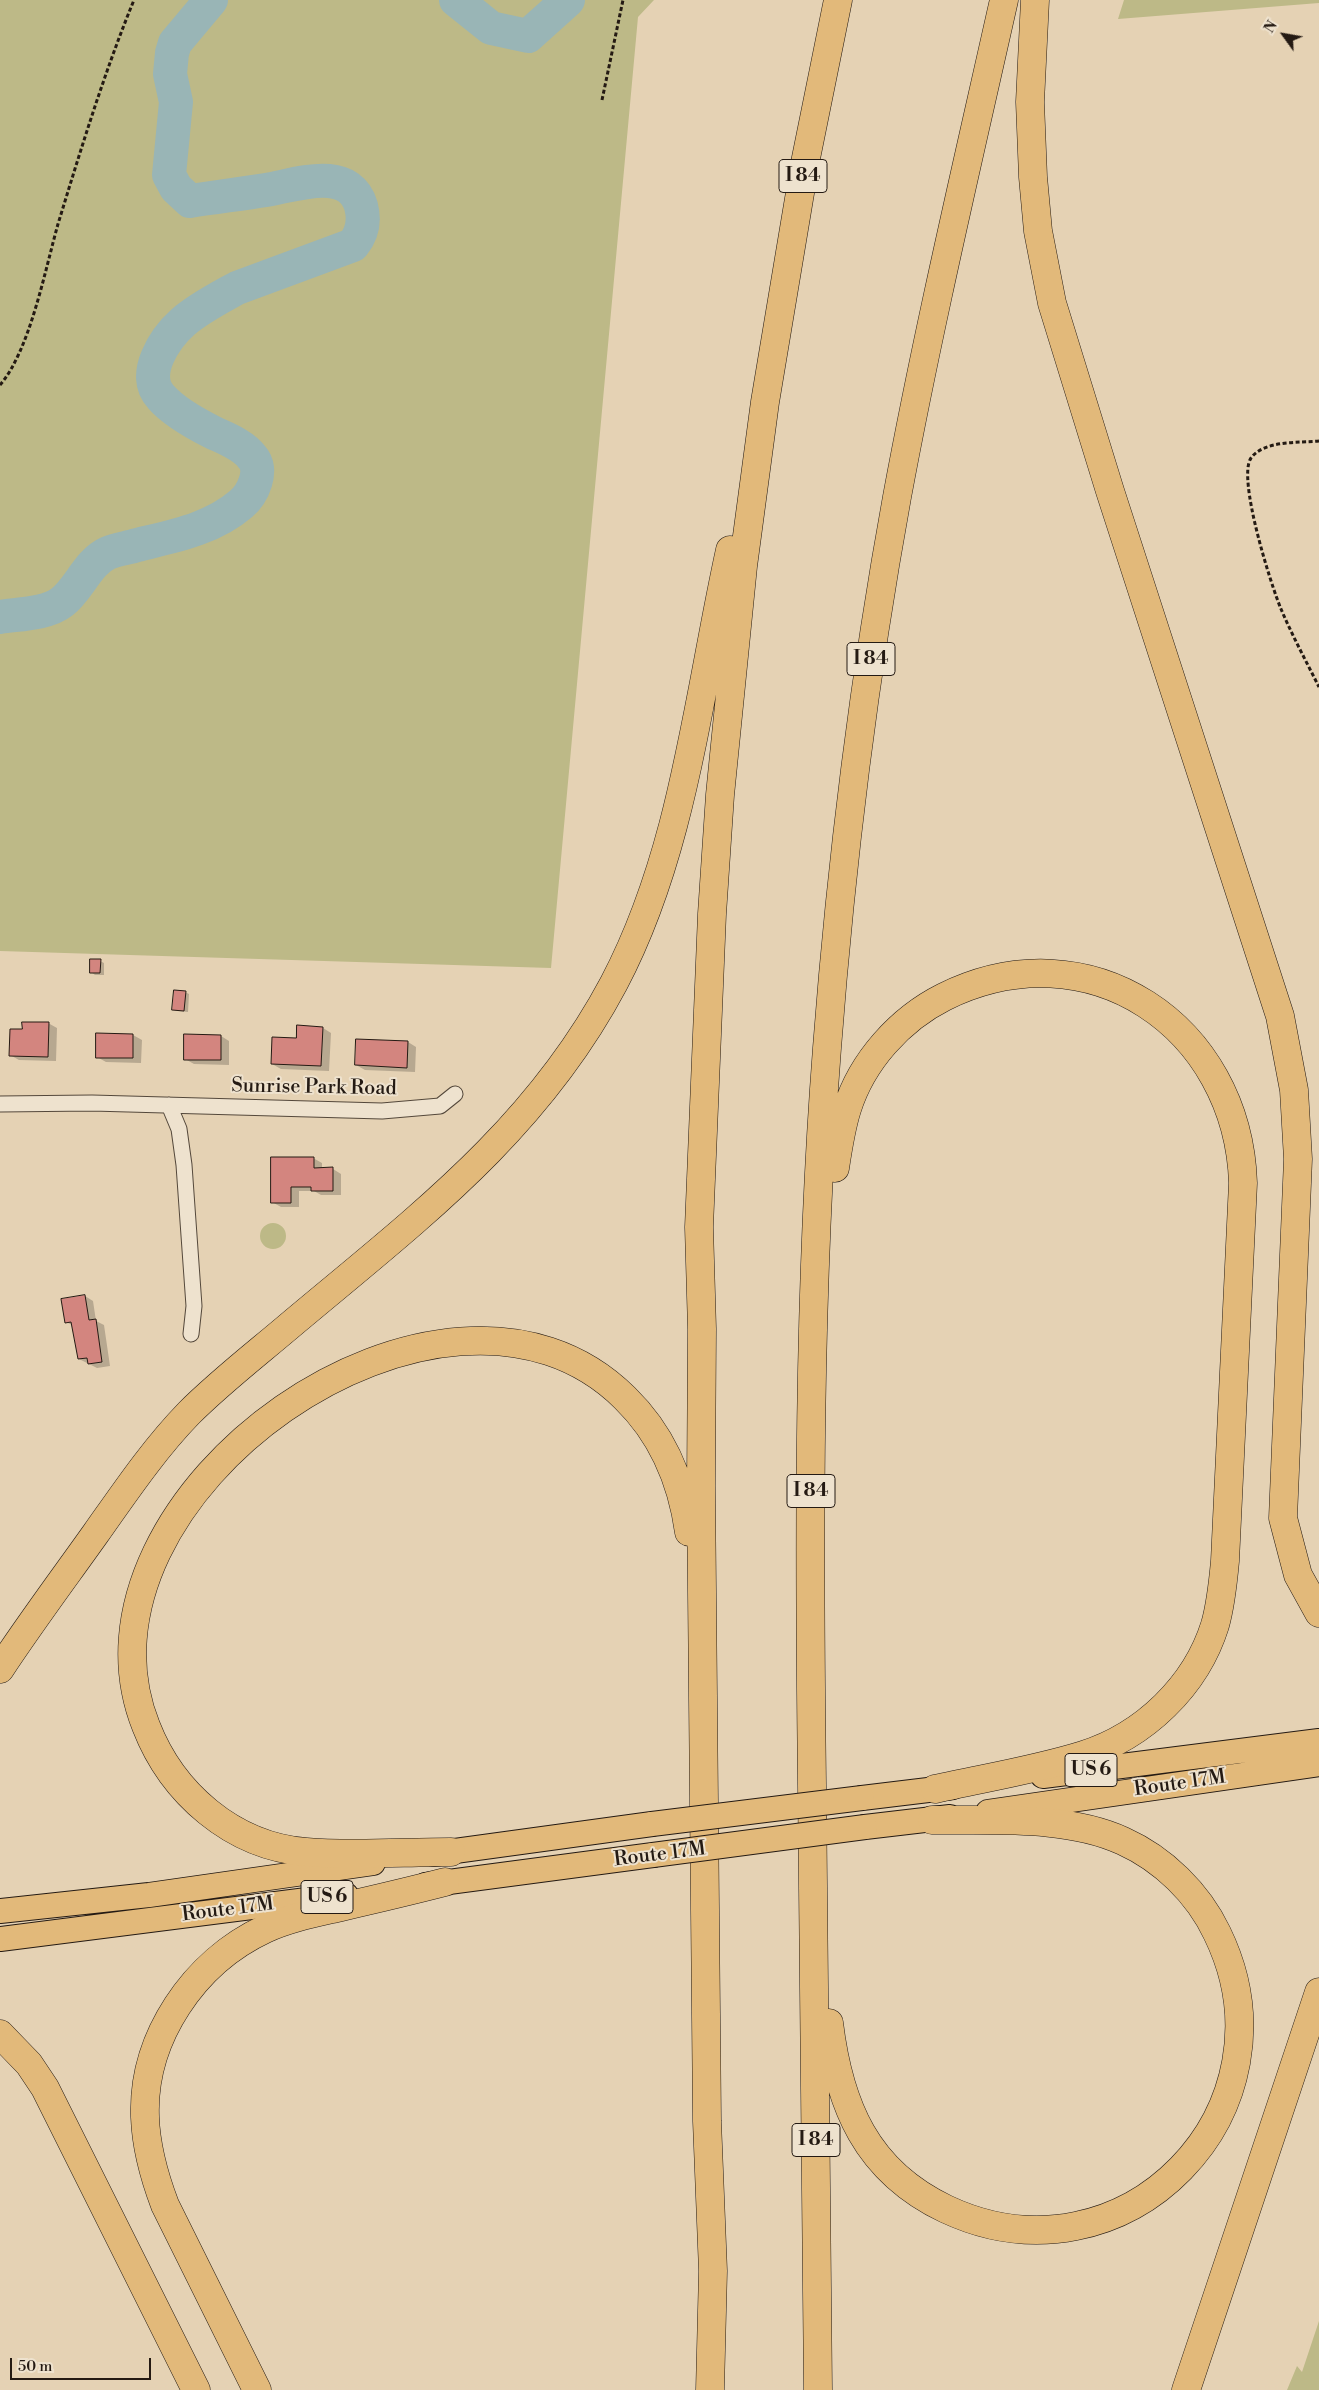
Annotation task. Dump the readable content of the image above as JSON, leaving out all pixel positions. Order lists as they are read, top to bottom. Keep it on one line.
{"streets":{"highway":["I 84"],"main road":["US 6","Route 17M"],"street":["Sunrise Park Road"]},"scale_bar":"50 m","north":"top left"}
